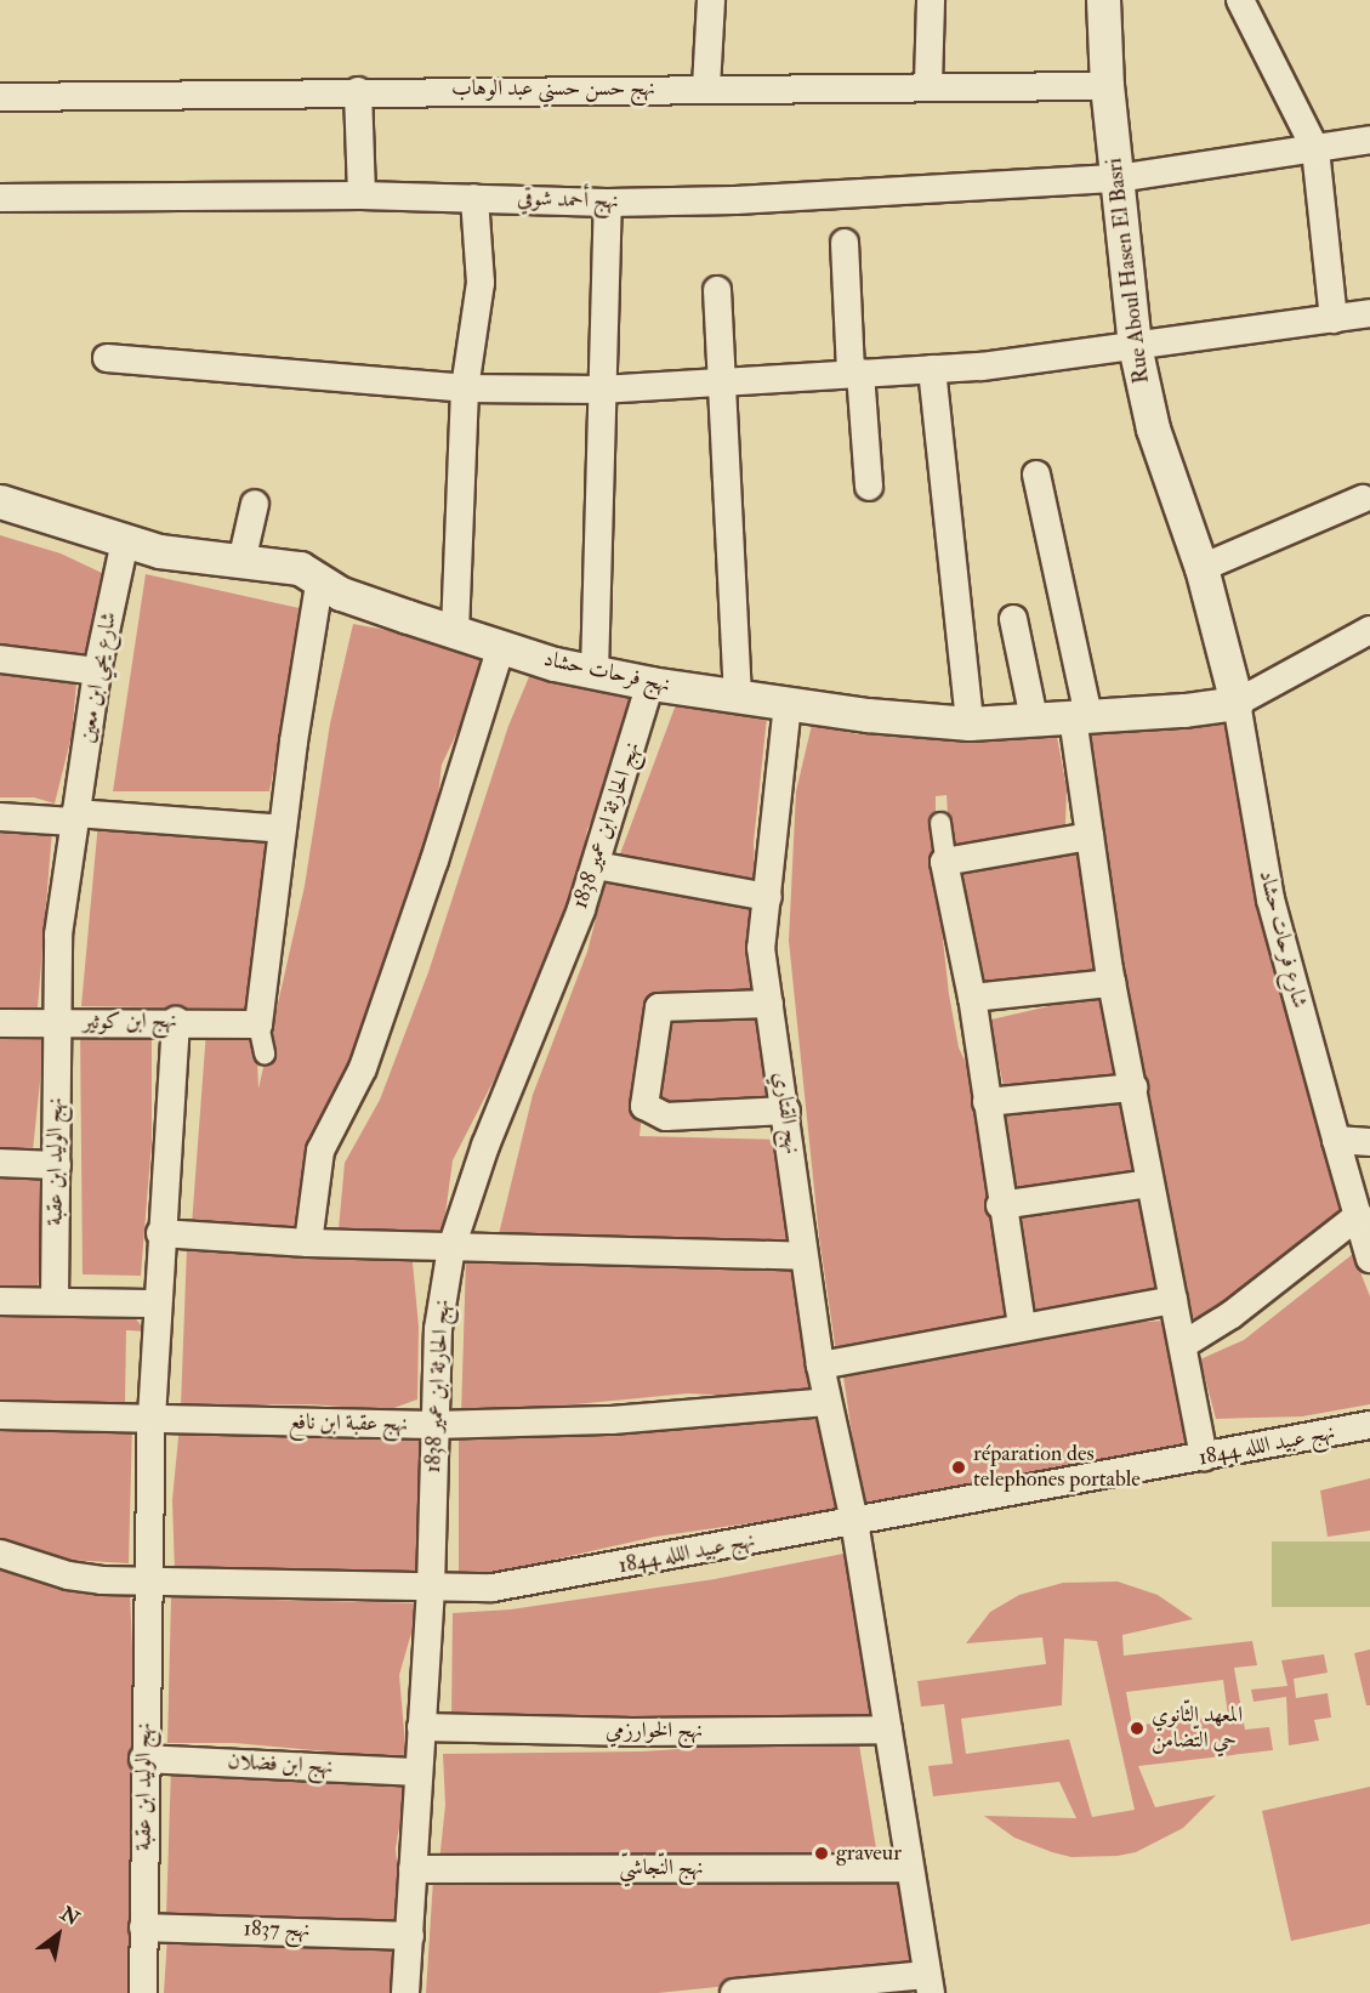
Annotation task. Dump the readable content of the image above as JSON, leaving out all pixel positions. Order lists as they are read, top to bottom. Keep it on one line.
{"streets":{"street":["نهج حسن حسني عبد الوهاب","نهج أحمد شوقي","Rue Aboul Hasen El Basri","نهج فرحات حشاد","شارع يحي ابن معين","نهج الحارثة ابن عمير 1838","شارع فرحات حشاد","نهج ابن كوثير","نهج القتاري","نهج الوليد ابن عقبة","نهج عقبة ابن نافع","نهج عبيد اللله 1844","نهج الخوارزمي","نهج ابن فضلان","نهج النّجاشيّ","نهج 1837"]},"crossings":[["نهج حسن حسني عبد الوهاب","Rue Aboul Hasen El Basri"],["نهج أحمد شوقي","Rue Aboul Hasen El Basri"],["Rue Aboul Hasen El Basri","نهج فرحات حشاد"],["Rue Aboul Hasen El Basri","شارع فرحات حشاد"],["نهج فرحات حشاد","شارع يحي ابن معين"],["نهج فرحات حشاد","نهج الحارثة ابن عمير 1838"],["نهج فرحات حشاد","شارع فرحات حشاد"],["نهج فرحات حشاد","نهج القتاري"],["شارع يحي ابن معين","نهج ابن كوثير"],["شارع يحي ابن معين","نهج الوليد ابن عقبة"],["نهج الحارثة ابن عمير 1838","نهج عقبة ابن نافع"],["نهج الحارثة ابن عمير 1838","نهج عبيد اللله 1844"],["نهج الحارثة ابن عمير 1838","نهج الخوارزمي"],["نهج الحارثة ابن عمير 1838","نهج ابن فضلان"],["نهج الحارثة ابن عمير 1838","نهج النّجاشيّ"],["نهج الحارثة ابن عمير 1838","نهج 1837"],["نهج ابن كوثير","نهج الوليد ابن عقبة"],["نهج القتاري","نهج عقبة ابن نافع"],["نهج القتاري","نهج عبيد اللله 1844"],["نهج القتاري","نهج الخوارزمي"],["نهج القتاري","نهج النّجاشيّ"],["نهج الوليد ابن عقبة","نهج عقبة ابن نافع"],["نهج الوليد ابن عقبة","نهج عبيد اللله 1844"],["نهج الوليد ابن عقبة","نهج ابن فضلان"],["نهج الوليد ابن عقبة","نهج 1837"]],"places":["réparation des telephones portable","المعهد الثّانوي حي التّضامن","graveur"],"north":"top right"}
